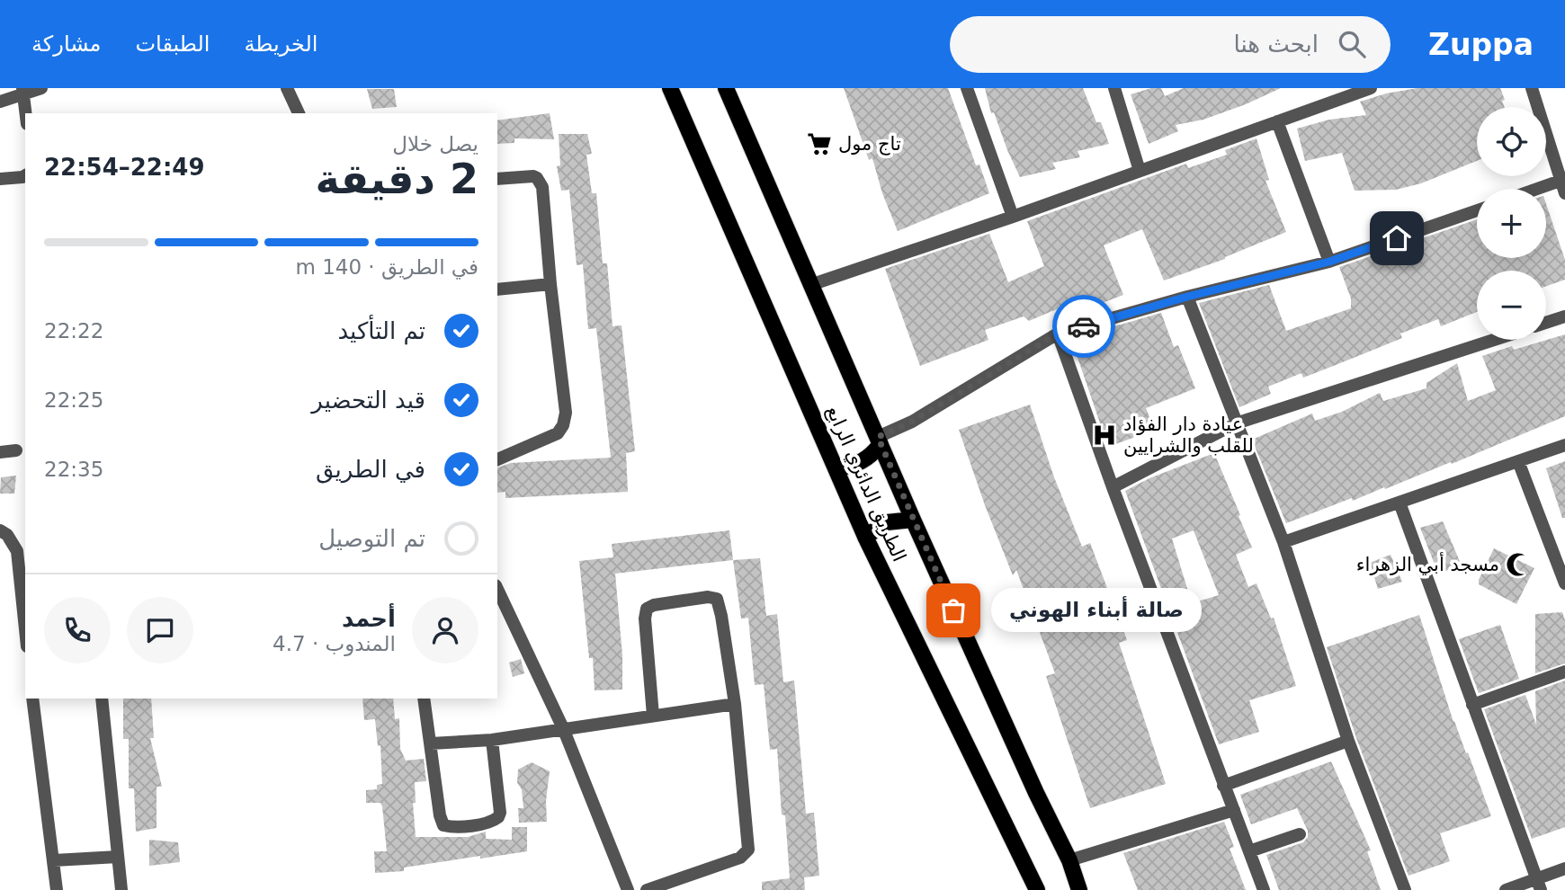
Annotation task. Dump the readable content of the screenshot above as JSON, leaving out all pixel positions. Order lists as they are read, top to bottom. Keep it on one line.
{"streets":{"main road":["الطريق الدائري الرابع"]},"places":{"supermarket":["تاج مول"],"hospital":["عيادة دار الفؤاد للقلب والشرايين"],"mosque":["مسجد أبي الزهراء"],"other":["صالة أبناء الهوني"]},"page":{"header":"Zuppa","search":"ابحث هنا","nav":["الخريطة","الطبقات","مشاركة"],"map_buttons":["+","−"],"heading":["2 دقيقة","يصل خلال","22:49–22:54"],"panel":["أحمد","المندوب · 4.7"],"bar":"في الطريق · 140 m","list":[["تم التأكيد","22:22"],["قيد التحضير","22:25"],["في الطريق","22:35"],"تم التوصيل"],"bubble":"صالة أبناء الهوني"}}
